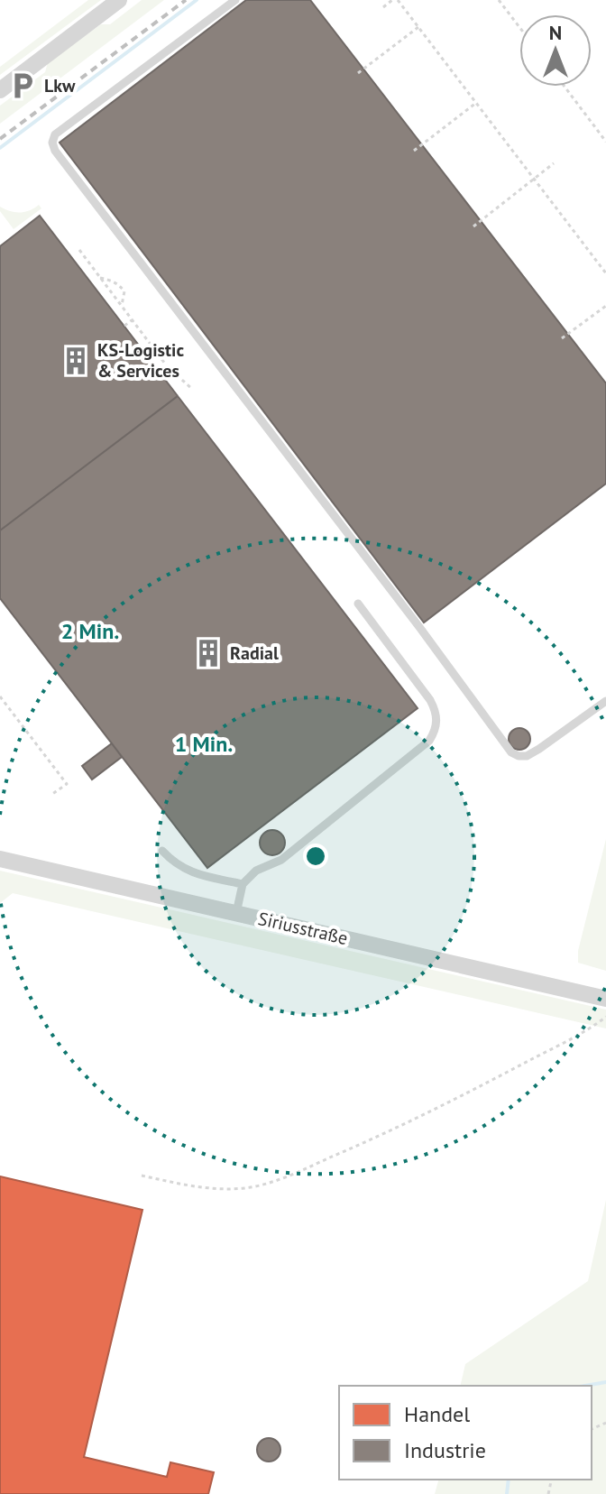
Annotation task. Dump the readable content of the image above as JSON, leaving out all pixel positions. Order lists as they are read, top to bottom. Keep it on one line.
{"streets":{"street":["Siriusstraße"]},"places":{"parking":["Lkw"],"building":["KS-Logistic & Services","Radial"]},"legend":["Handel","Industrie"],"north":"top","rings":["2 Min.","1 Min."]}
